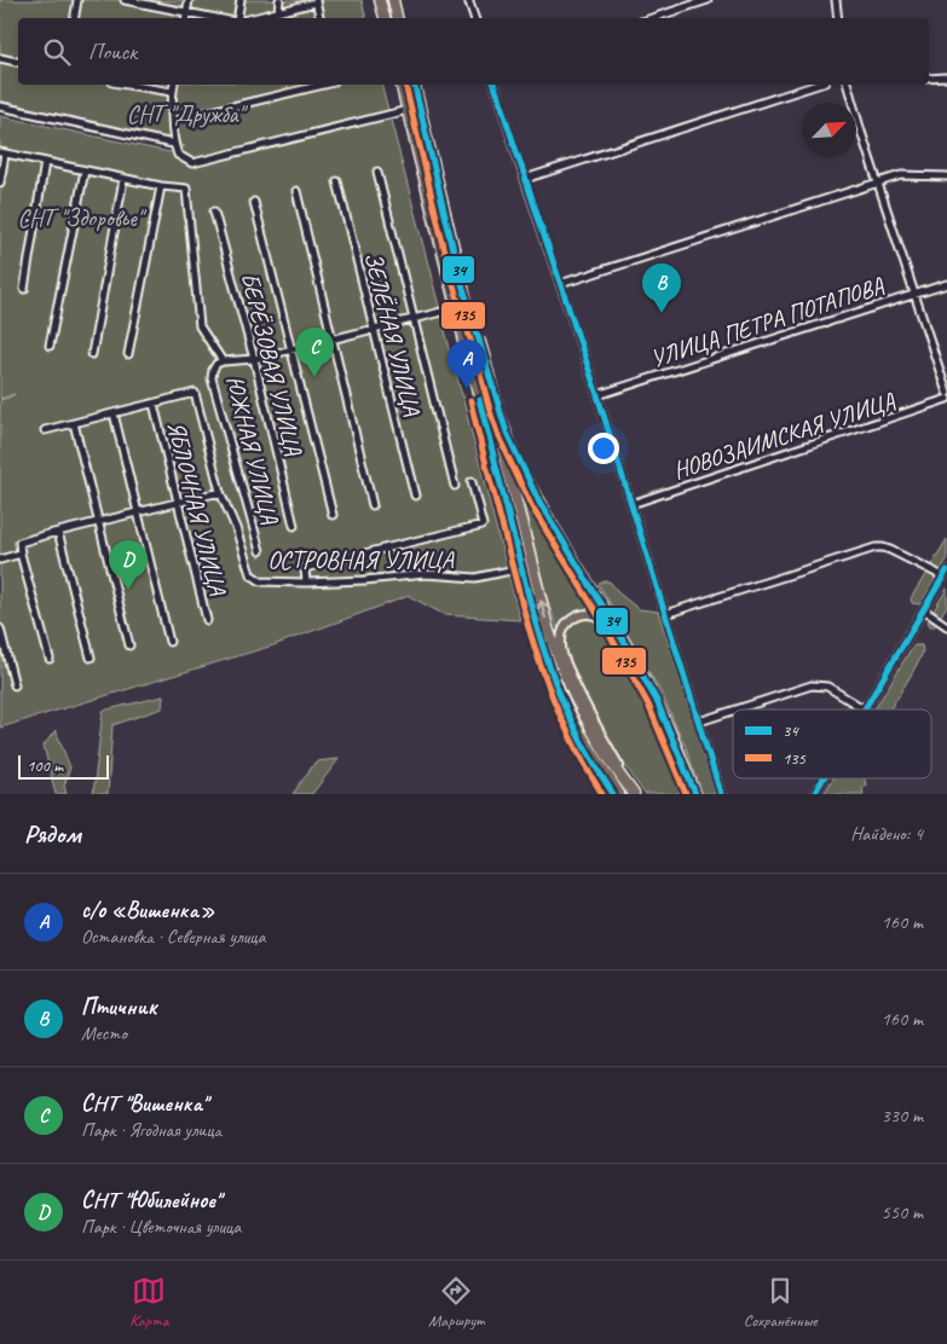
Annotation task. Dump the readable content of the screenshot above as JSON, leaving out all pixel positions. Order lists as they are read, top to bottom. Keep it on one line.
{"streets":{"street":["УЛИЦА ПЕТРА ПОТАПОВА","ЗЕЛЁНАЯ УЛИЦА","БЕРЁЗОВАЯ УЛИЦА","НОВОЗАИМСКАЯ УЛИЦА","ЮЖНАЯ УЛИЦА","ЯБЛОЧНАЯ УЛИЦА","ОСТРОВНАЯ УЛИЦА"]},"crossings":[["ЗЕЛЁНАЯ УЛИЦА","ЮЖНАЯ УЛИЦА"],["БЕРЁЗОВАЯ УЛИЦА","ЮЖНАЯ УЛИЦА"],["ЯБЛОЧНАЯ УЛИЦА","ОСТРОВНАЯ УЛИЦА"]],"parks":["СНТ \"Дружба\"","СНТ \"Здоровье\""],"lines":["transit line 34","transit line 135"],"legend":["34","135"],"scale_bar":"100 m","north":"top right","page":{"search":"Поиск","pins":["B","C","A","D"],"scale":"100 m","heading":["Рядом","Найдено: 4"],"list":[{"mark":"A","name":"с/о «Вишенка»","note":"Остановка · Северная улица","value":"160 m"},{"mark":"B","name":"Птичник","note":"Место","value":"160 m"},{"mark":"C","name":"СНТ \"Вишенка\"","note":"Парк · Ягодная улица","value":"330 m"},{"mark":"D","name":"СНТ \"Юбилейное\"","note":"Парк · Цветочная улица","value":"550 m"}],"nav":["Карта","Маршрут","Сохранённые"]}}
